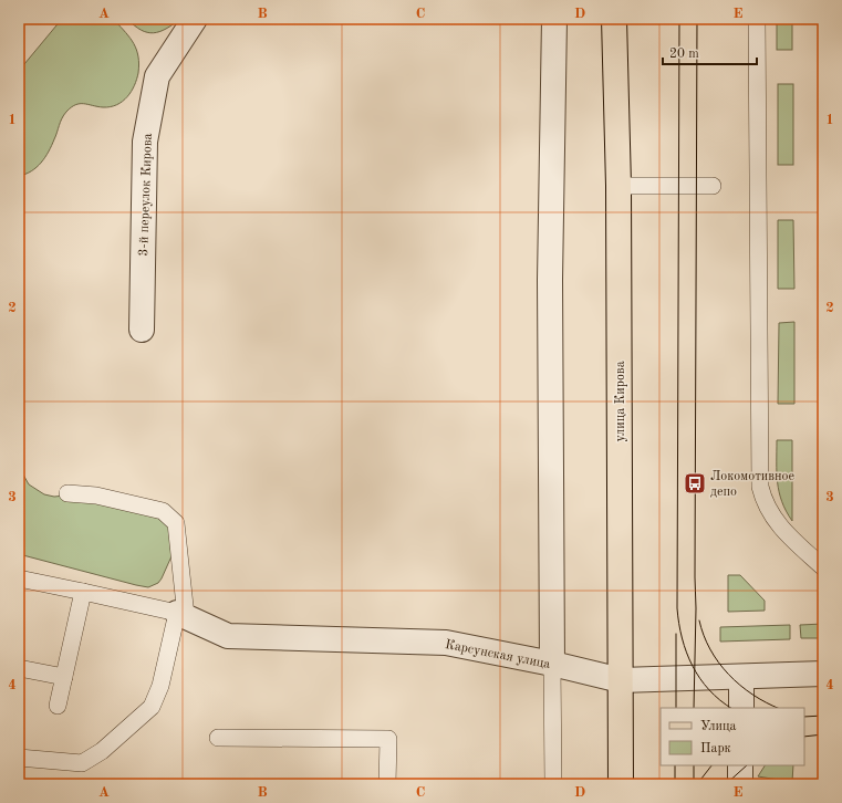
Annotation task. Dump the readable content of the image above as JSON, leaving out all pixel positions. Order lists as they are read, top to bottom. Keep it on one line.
{"streets":{"main road":["улица Кирова"],"street":["3-й переулок Кирова","Карсунская улица"]},"crossings":[["улица Кирова","Карсунская улица"]],"places":{"bus stop":["Локомотивное депо"]},"legend":["Улица","Парк"],"scale_bar":"20 m","grid":{"columns":["A","B","C","D","E"],"rows":["1","2","3","4"]}}
